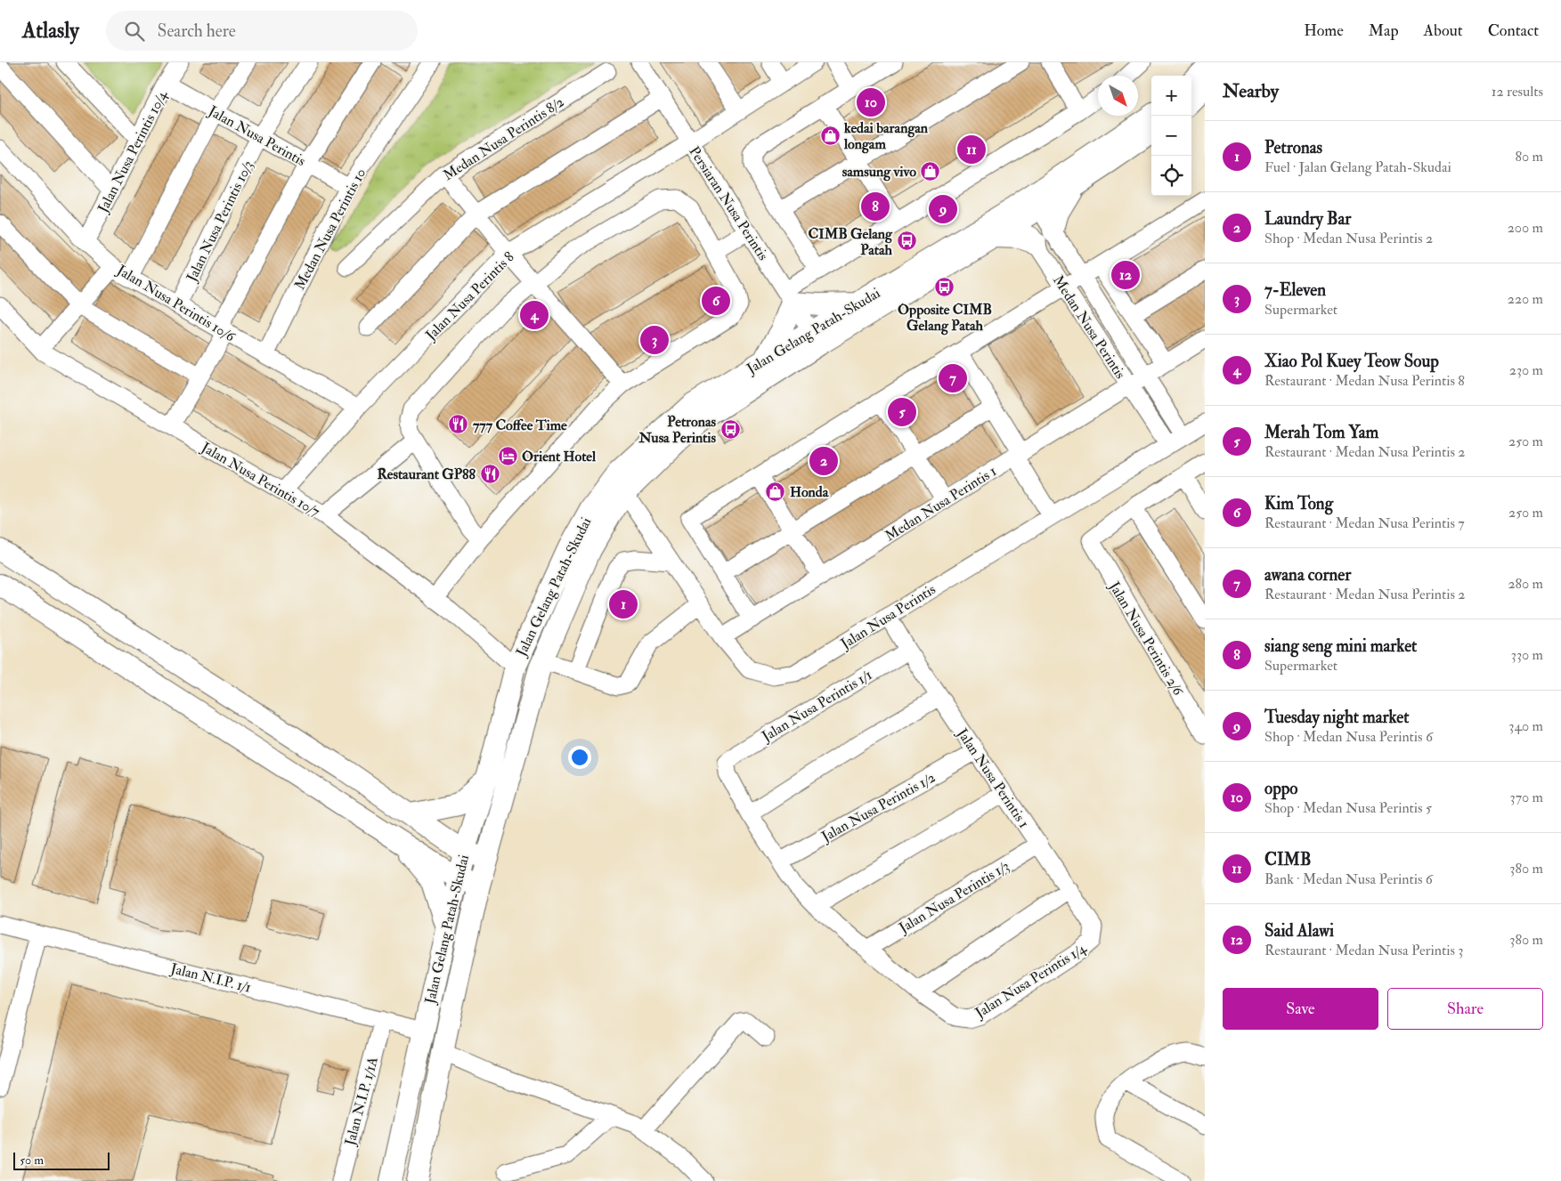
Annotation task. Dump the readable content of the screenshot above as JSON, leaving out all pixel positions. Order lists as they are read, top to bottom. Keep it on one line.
{"streets":{"main road":["Jalan Gelang Patah-Skudai"],"street":["Jalan Nusa Perintis","Medan Nusa Perintis 8/2","Jalan Nusa Perintis 10/4","Persiaran Nusa Perintis","Jalan Nusa Perintis 10/3","Medan Nusa Perintis 10","Jalan Nusa Perintis 8","Jalan Nusa Perintis 10/6","Medan Nusa Perintis","Jalan Nusa Perintis 10/7","Medan Nusa Perintis 1","Jalan Nusa Perintis 2/6","Jalan Nusa Perintis 1/1","Jalan Nusa Perintis 1","Jalan Nusa Perintis 1/2","Jalan Nusa Perintis 1/3","Jalan N.I.P. 1/1","Jalan Nusa Perintis 1/4","Jalan N.I.P. 1/1A"]},"crossings":[["Jalan Nusa Perintis","Jalan Nusa Perintis 10/4"],["Jalan Nusa Perintis","Jalan Nusa Perintis 10/3"],["Jalan Nusa Perintis","Medan Nusa Perintis 10"],["Jalan Nusa Perintis","Medan Nusa Perintis"],["Jalan Nusa Perintis","Jalan Gelang Patah-Skudai"],["Jalan Nusa Perintis","Jalan Nusa Perintis 1"],["Jalan Nusa Perintis 10/4","Jalan Nusa Perintis 10/6"],["Persiaran Nusa Perintis","Jalan Nusa Perintis 8"],["Persiaran Nusa Perintis","Jalan Gelang Patah-Skudai"],["Jalan Nusa Perintis 10/3","Jalan Nusa Perintis 10/6"],["Medan Nusa Perintis 10","Jalan Nusa Perintis 10/6"],["Jalan Nusa Perintis 8","Jalan Nusa Perintis 10/6"],["Jalan Nusa Perintis 8","Jalan Nusa Perintis 10/7"],["Medan Nusa Perintis","Jalan Gelang Patah-Skudai"],["Medan Nusa Perintis","Medan Nusa Perintis 1"],["Jalan Gelang Patah-Skudai","Jalan Nusa Perintis 10/7"],["Jalan Gelang Patah-Skudai","Jalan N.I.P. 1/1"],["Jalan Nusa Perintis 1/1","Jalan Nusa Perintis 1"],["Jalan Nusa Perintis 1","Jalan Nusa Perintis 1/2"],["Jalan Nusa Perintis 1","Jalan Nusa Perintis 1/3"],["Jalan Nusa Perintis 1","Jalan Nusa Perintis 1/4"],["Jalan N.I.P. 1/1","Jalan N.I.P. 1/1A"]],"places":{"shop":["kedai barangan longam","samsung vivo","Honda"],"bus stop":["CIMB Gelang Patah","Opposite CIMB Gelang Patah","Petronas Nusa Perintis"],"restaurant":["777 Coffee Time","Restaurant GP88"],"hotel":["Orient Hotel"]},"scale_bar":"50 m","north":"bottom right","page":{"header":"Atlasly","search":"Search here","nav":["Home","Map","About","Contact"],"heading":["Nearby","12 results"],"map_buttons":["+","−"],"pins":["10","11","8","9","12","6","4","3","7","5","2","1"],"list":[{"mark":"1","name":"Petronas","note":"Fuel · Jalan Gelang Patah-Skudai","value":"80 m"},{"mark":"2","name":"Laundry Bar","note":"Shop · Medan Nusa Perintis 2","value":"200 m"},{"mark":"3","name":"7-Eleven","note":"Supermarket","value":"220 m"},{"mark":"4","name":"Xiao Pol Kuey Teow Soup","note":"Restaurant · Medan Nusa Perintis 8","value":"230 m"},{"mark":"5","name":"Merah Tom Yam","note":"Restaurant · Medan Nusa Perintis 2","value":"250 m"},{"mark":"6","name":"Kim Tong","note":"Restaurant · Medan Nusa Perintis 7","value":"250 m"},{"mark":"7","name":"awana corner","note":"Restaurant · Medan Nusa Perintis 2","value":"280 m"},{"mark":"8","name":"siang seng mini market","note":"Supermarket","value":"330 m"},{"mark":"9","name":"Tuesday night market","note":"Shop · Medan Nusa Perintis 6","value":"340 m"},{"mark":"10","name":"oppo","note":"Shop · Medan Nusa Perintis 5","value":"370 m"},{"mark":"11","name":"CIMB","note":"Bank · Medan Nusa Perintis 6","value":"380 m"},{"mark":"12","name":"Said Alawi","note":"Restaurant · Medan Nusa Perintis 3","value":"380 m"}],"buttons":["Save","Share"],"scale":"50 m"}}
